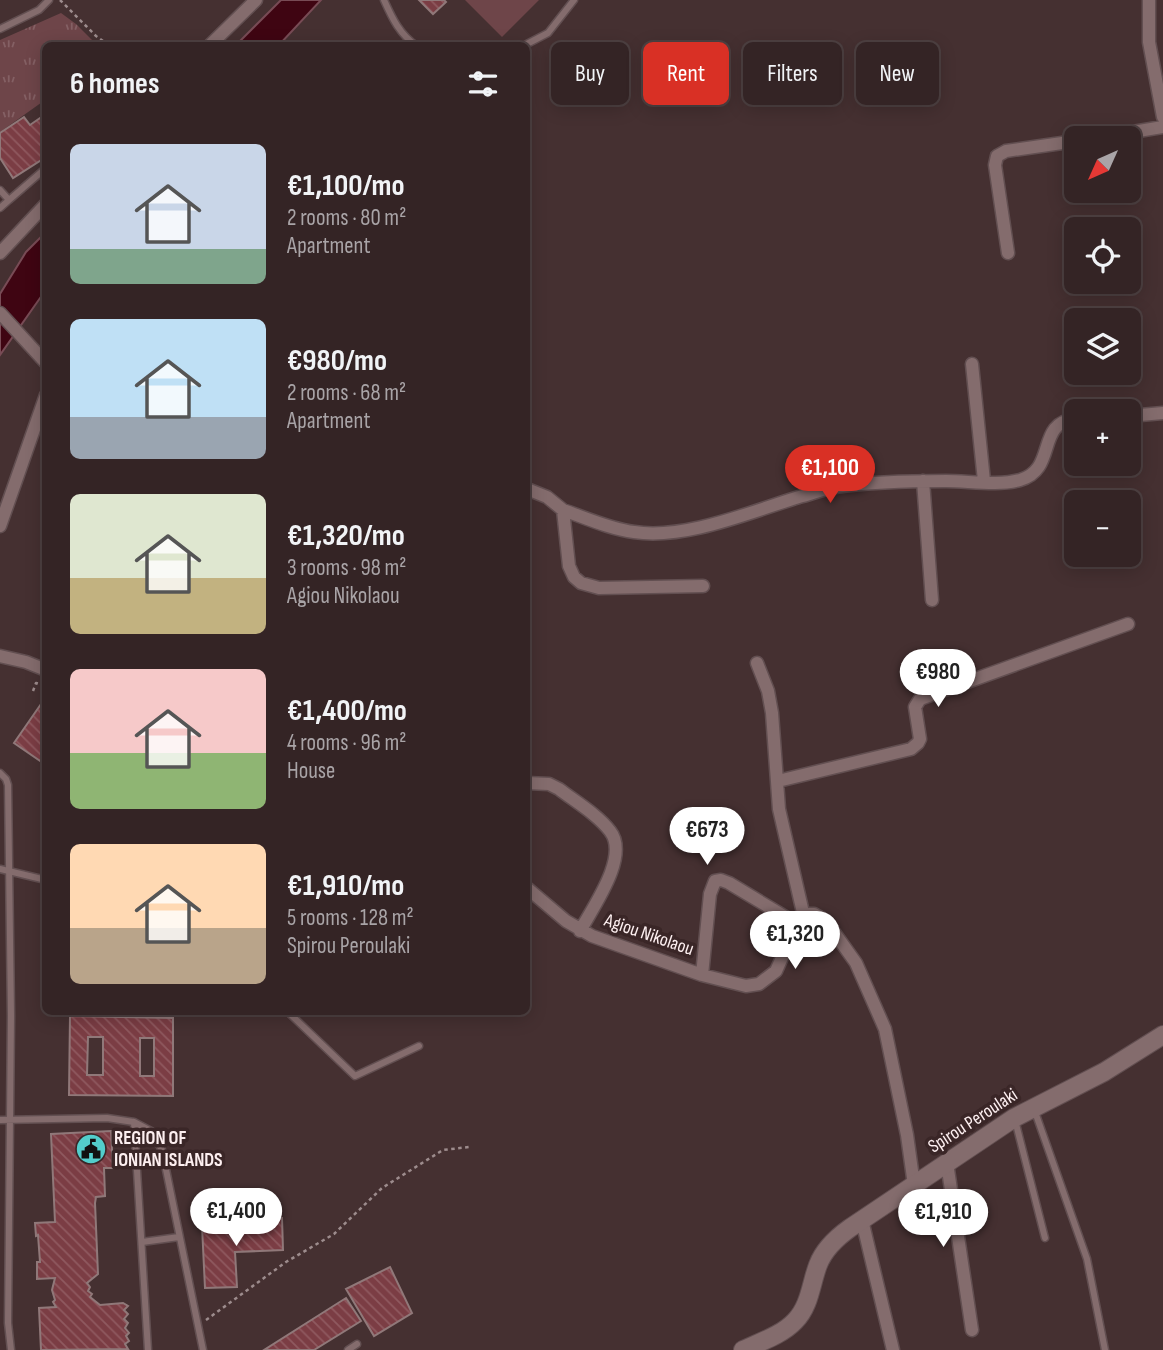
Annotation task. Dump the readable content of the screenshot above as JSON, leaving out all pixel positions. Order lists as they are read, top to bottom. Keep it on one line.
{"streets":{"street":["Agiou Nikolaou","Spirou Peroulaki"]},"places":{"public building":["REGION OF IONIAN ISLANDS"]},"north":"bottom left","page":{"chip":["Buy","Rent","Filters","New"],"heading":"6 homes","map_buttons":["+","−"],"list":[{"name":"€1,100/mo","note":"2 rooms · 80 m² · Apartment"},{"name":"€980/mo","note":"2 rooms · 68 m² · Apartment"},{"name":"€1,320/mo","note":"3 rooms · 98 m² · Agiou Nikolaou"},{"name":"€1,400/mo","note":"4 rooms · 96 m² · House"},{"name":"€1,910/mo","note":"5 rooms · 128 m² · Spirou Peroulaki"}],"price":["€1,100","€980","€673","€1,320","€1,400","€1,910"]}}
